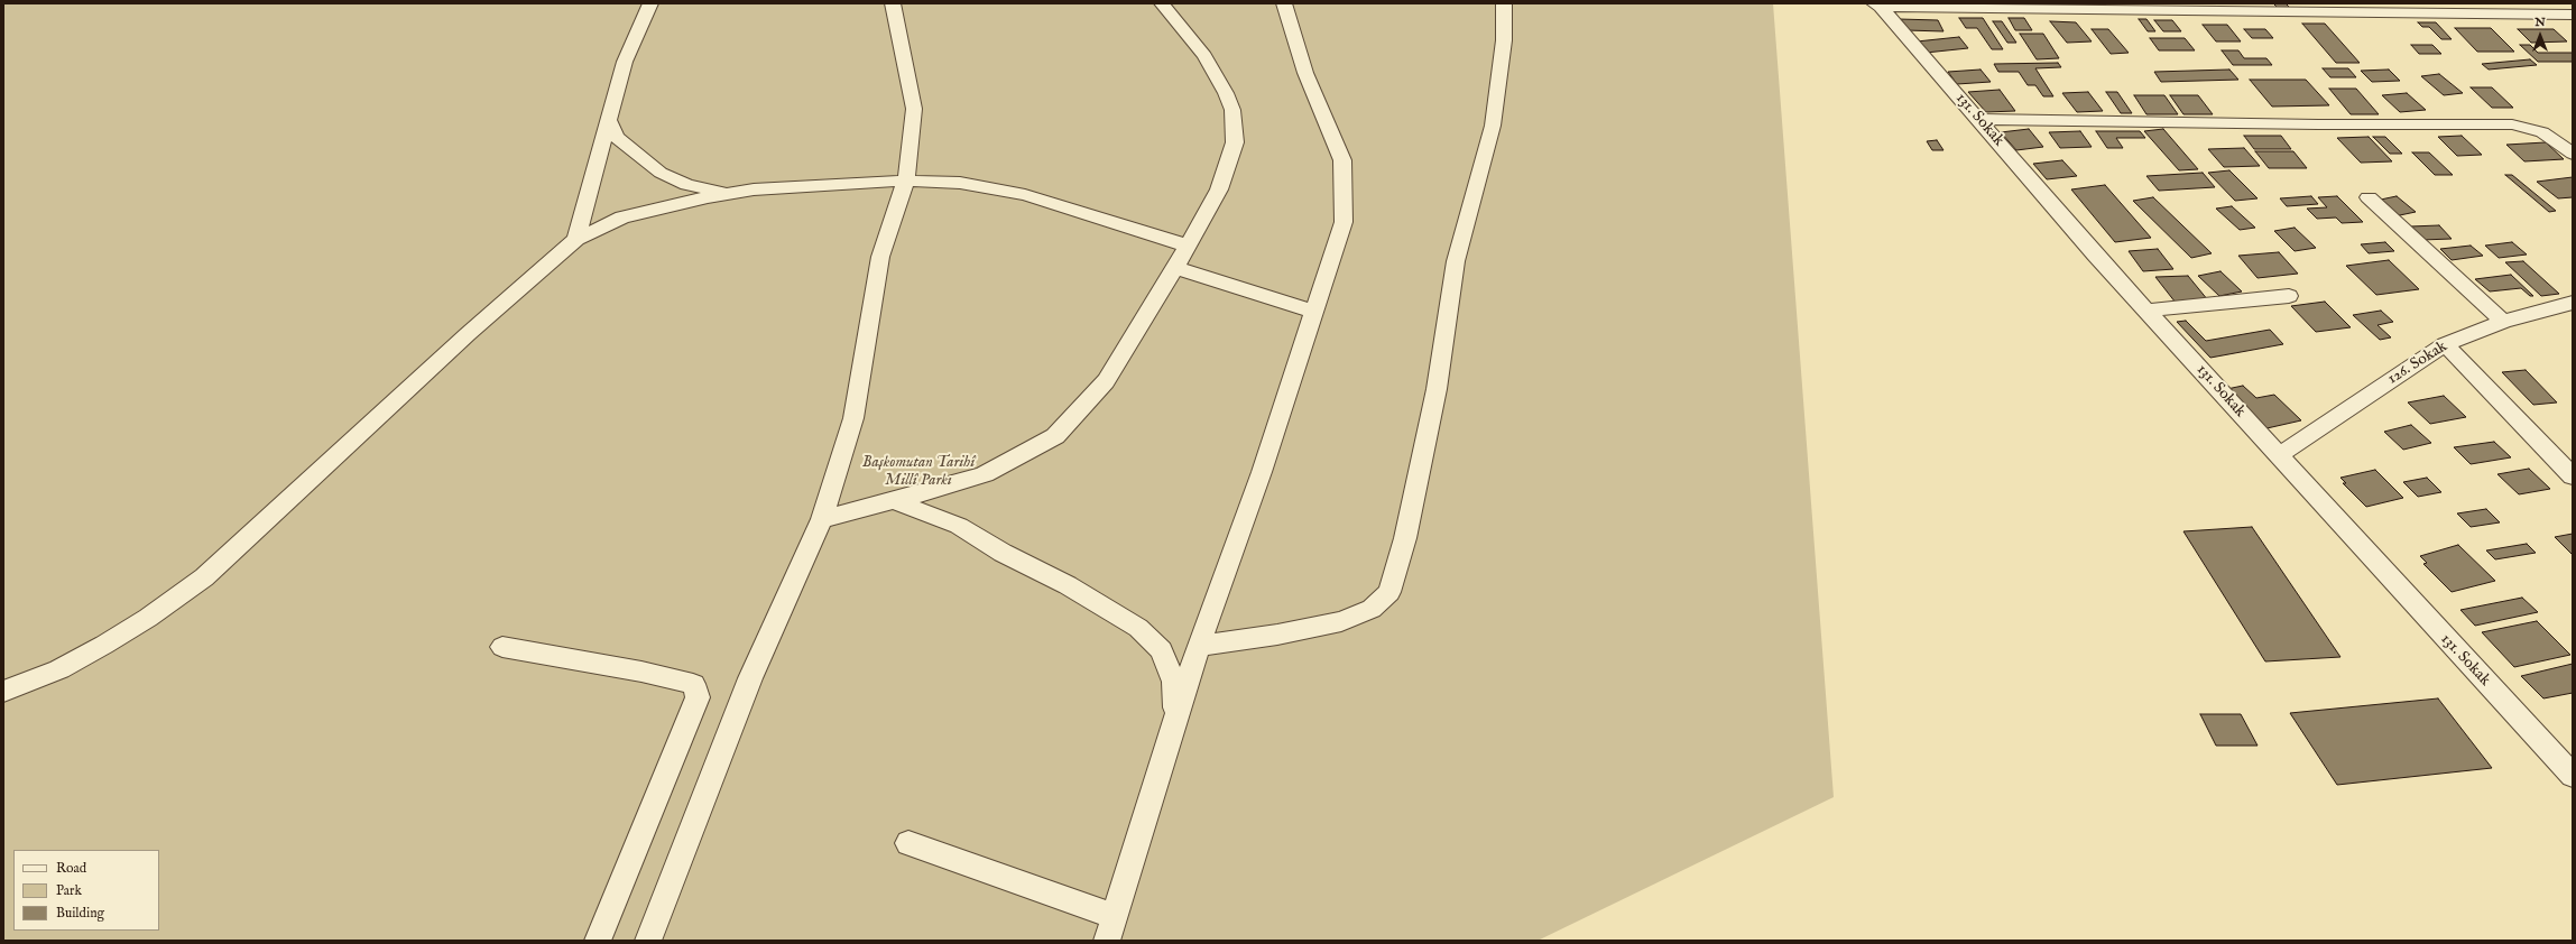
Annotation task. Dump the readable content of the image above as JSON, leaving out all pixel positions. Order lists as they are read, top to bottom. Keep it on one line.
{"streets":{"street":["131. Sokak","126. Sokak"]},"crossings":[["131. Sokak","126. Sokak"]],"parks":["Başkomutan Tarihî Millî Parkı"],"legend":["Road","Park","Building"],"north":"top"}
